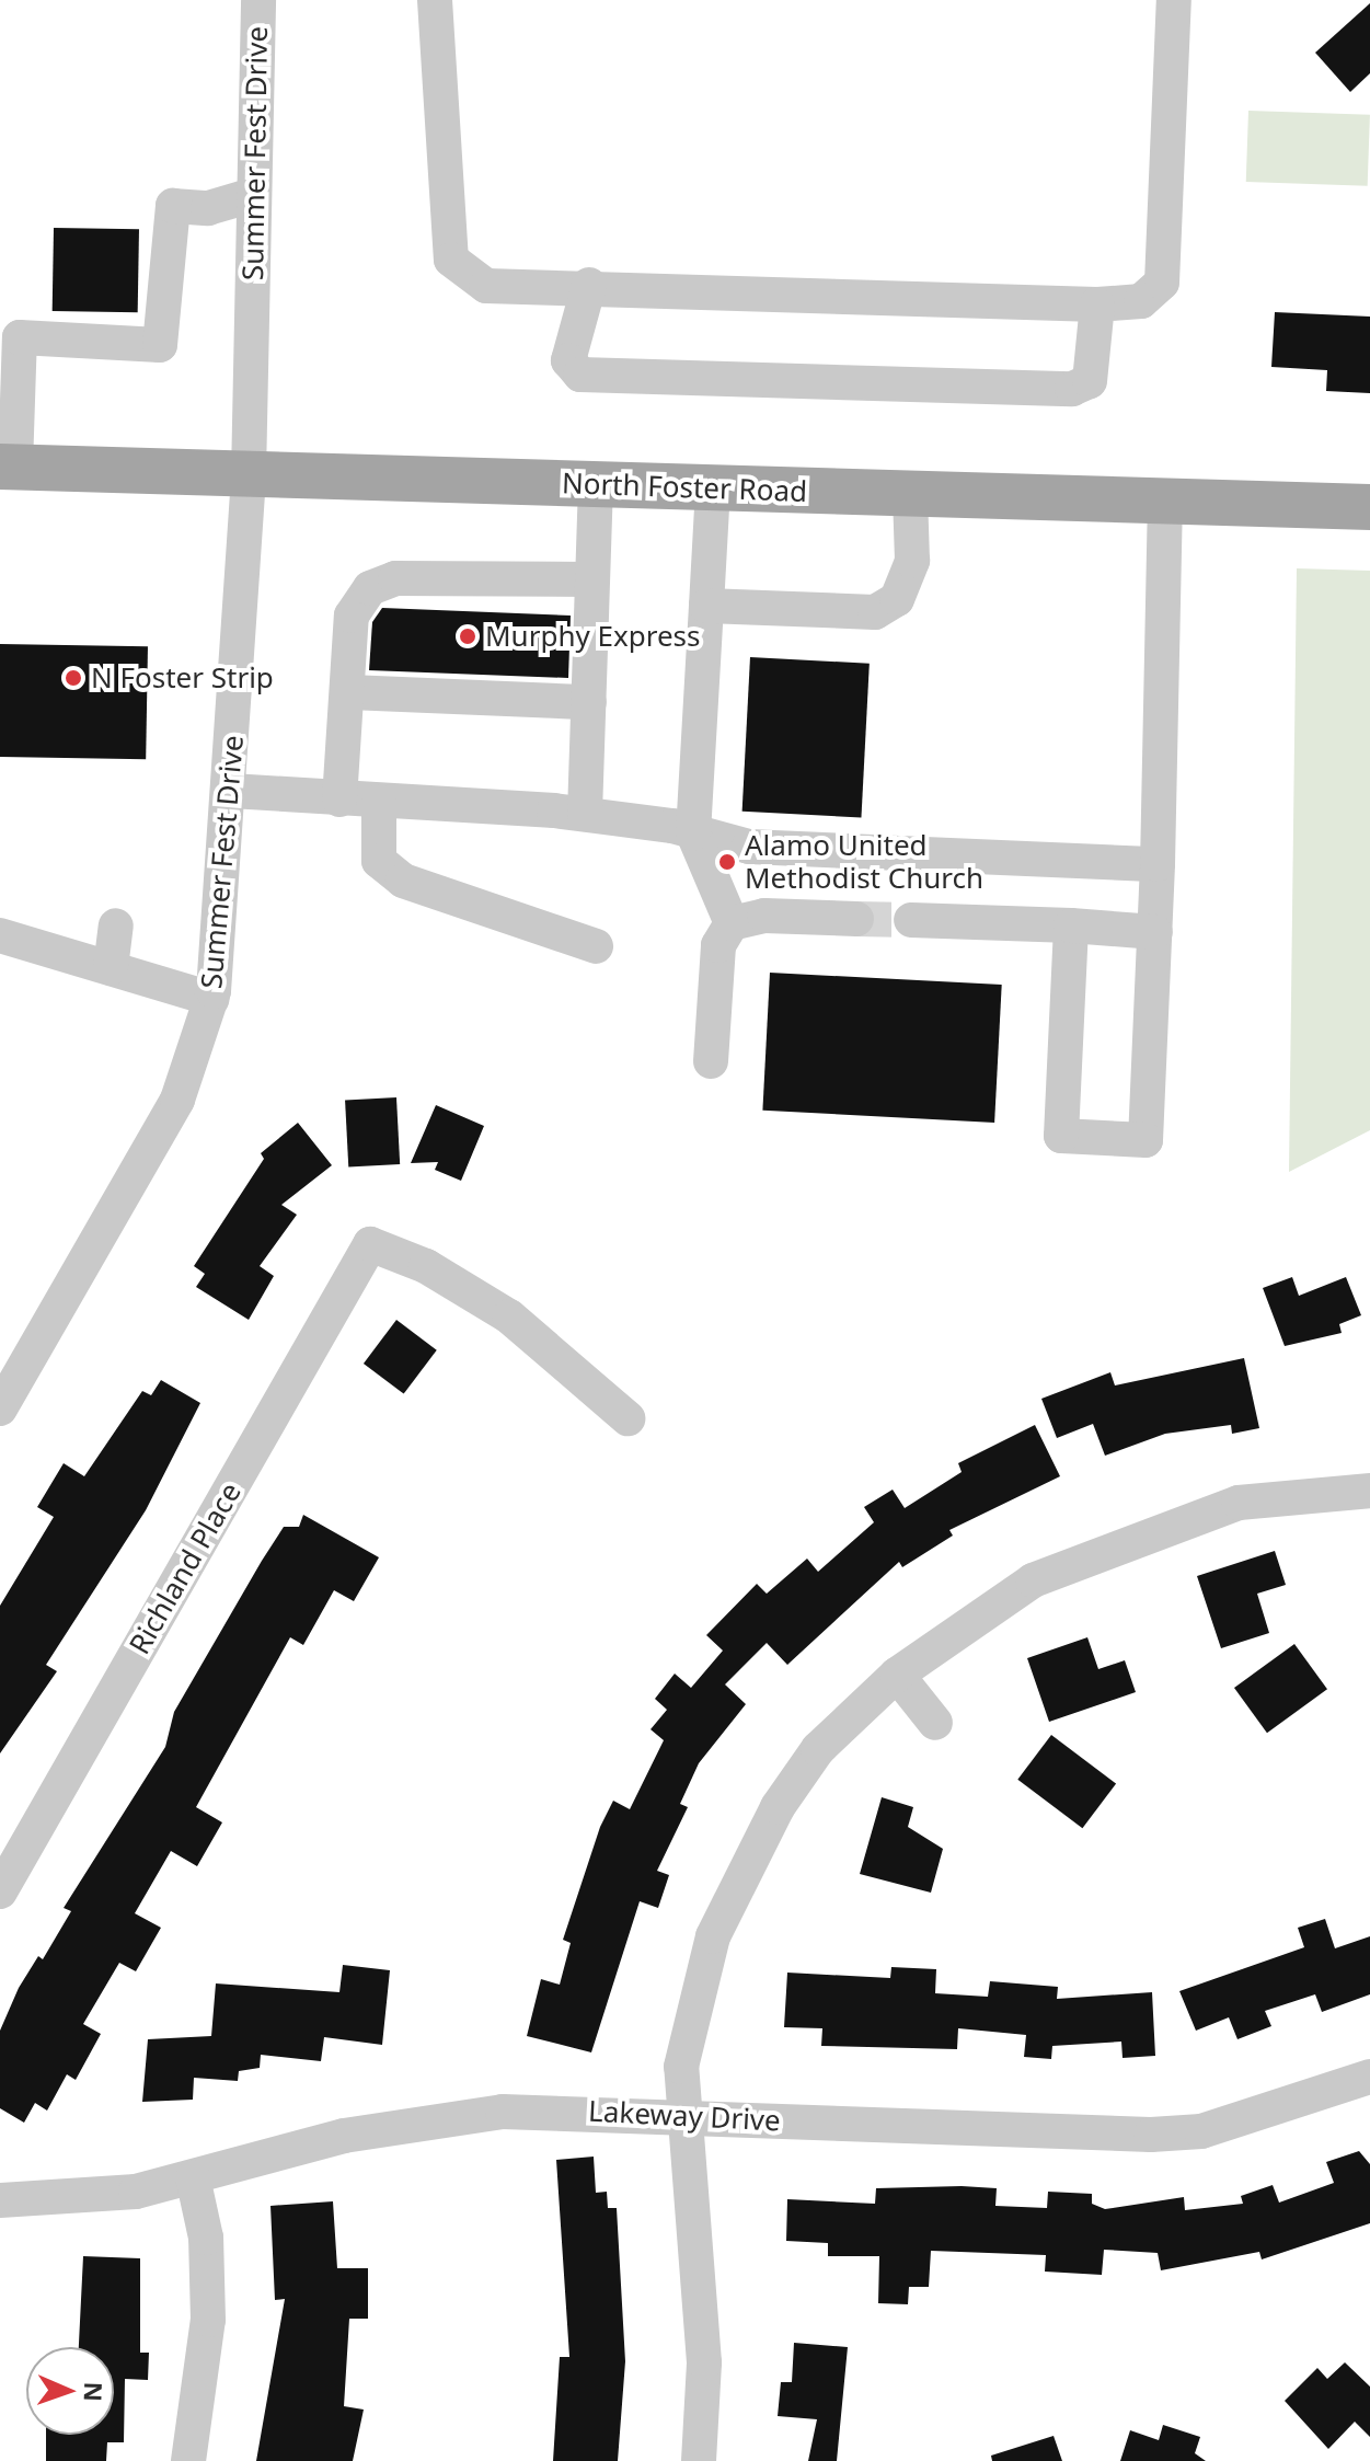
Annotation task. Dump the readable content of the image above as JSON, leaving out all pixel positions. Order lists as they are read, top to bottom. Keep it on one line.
{"streets":{"main road":["North Foster Road"],"street":["Summer Fest Drive","Richland Place","Lakeway Drive"]},"crossings":[["Summer Fest Drive","North Foster Road"]],"places":["Murphy Express","N Foster Strip","Alamo United Methodist Church"],"north":"right"}
